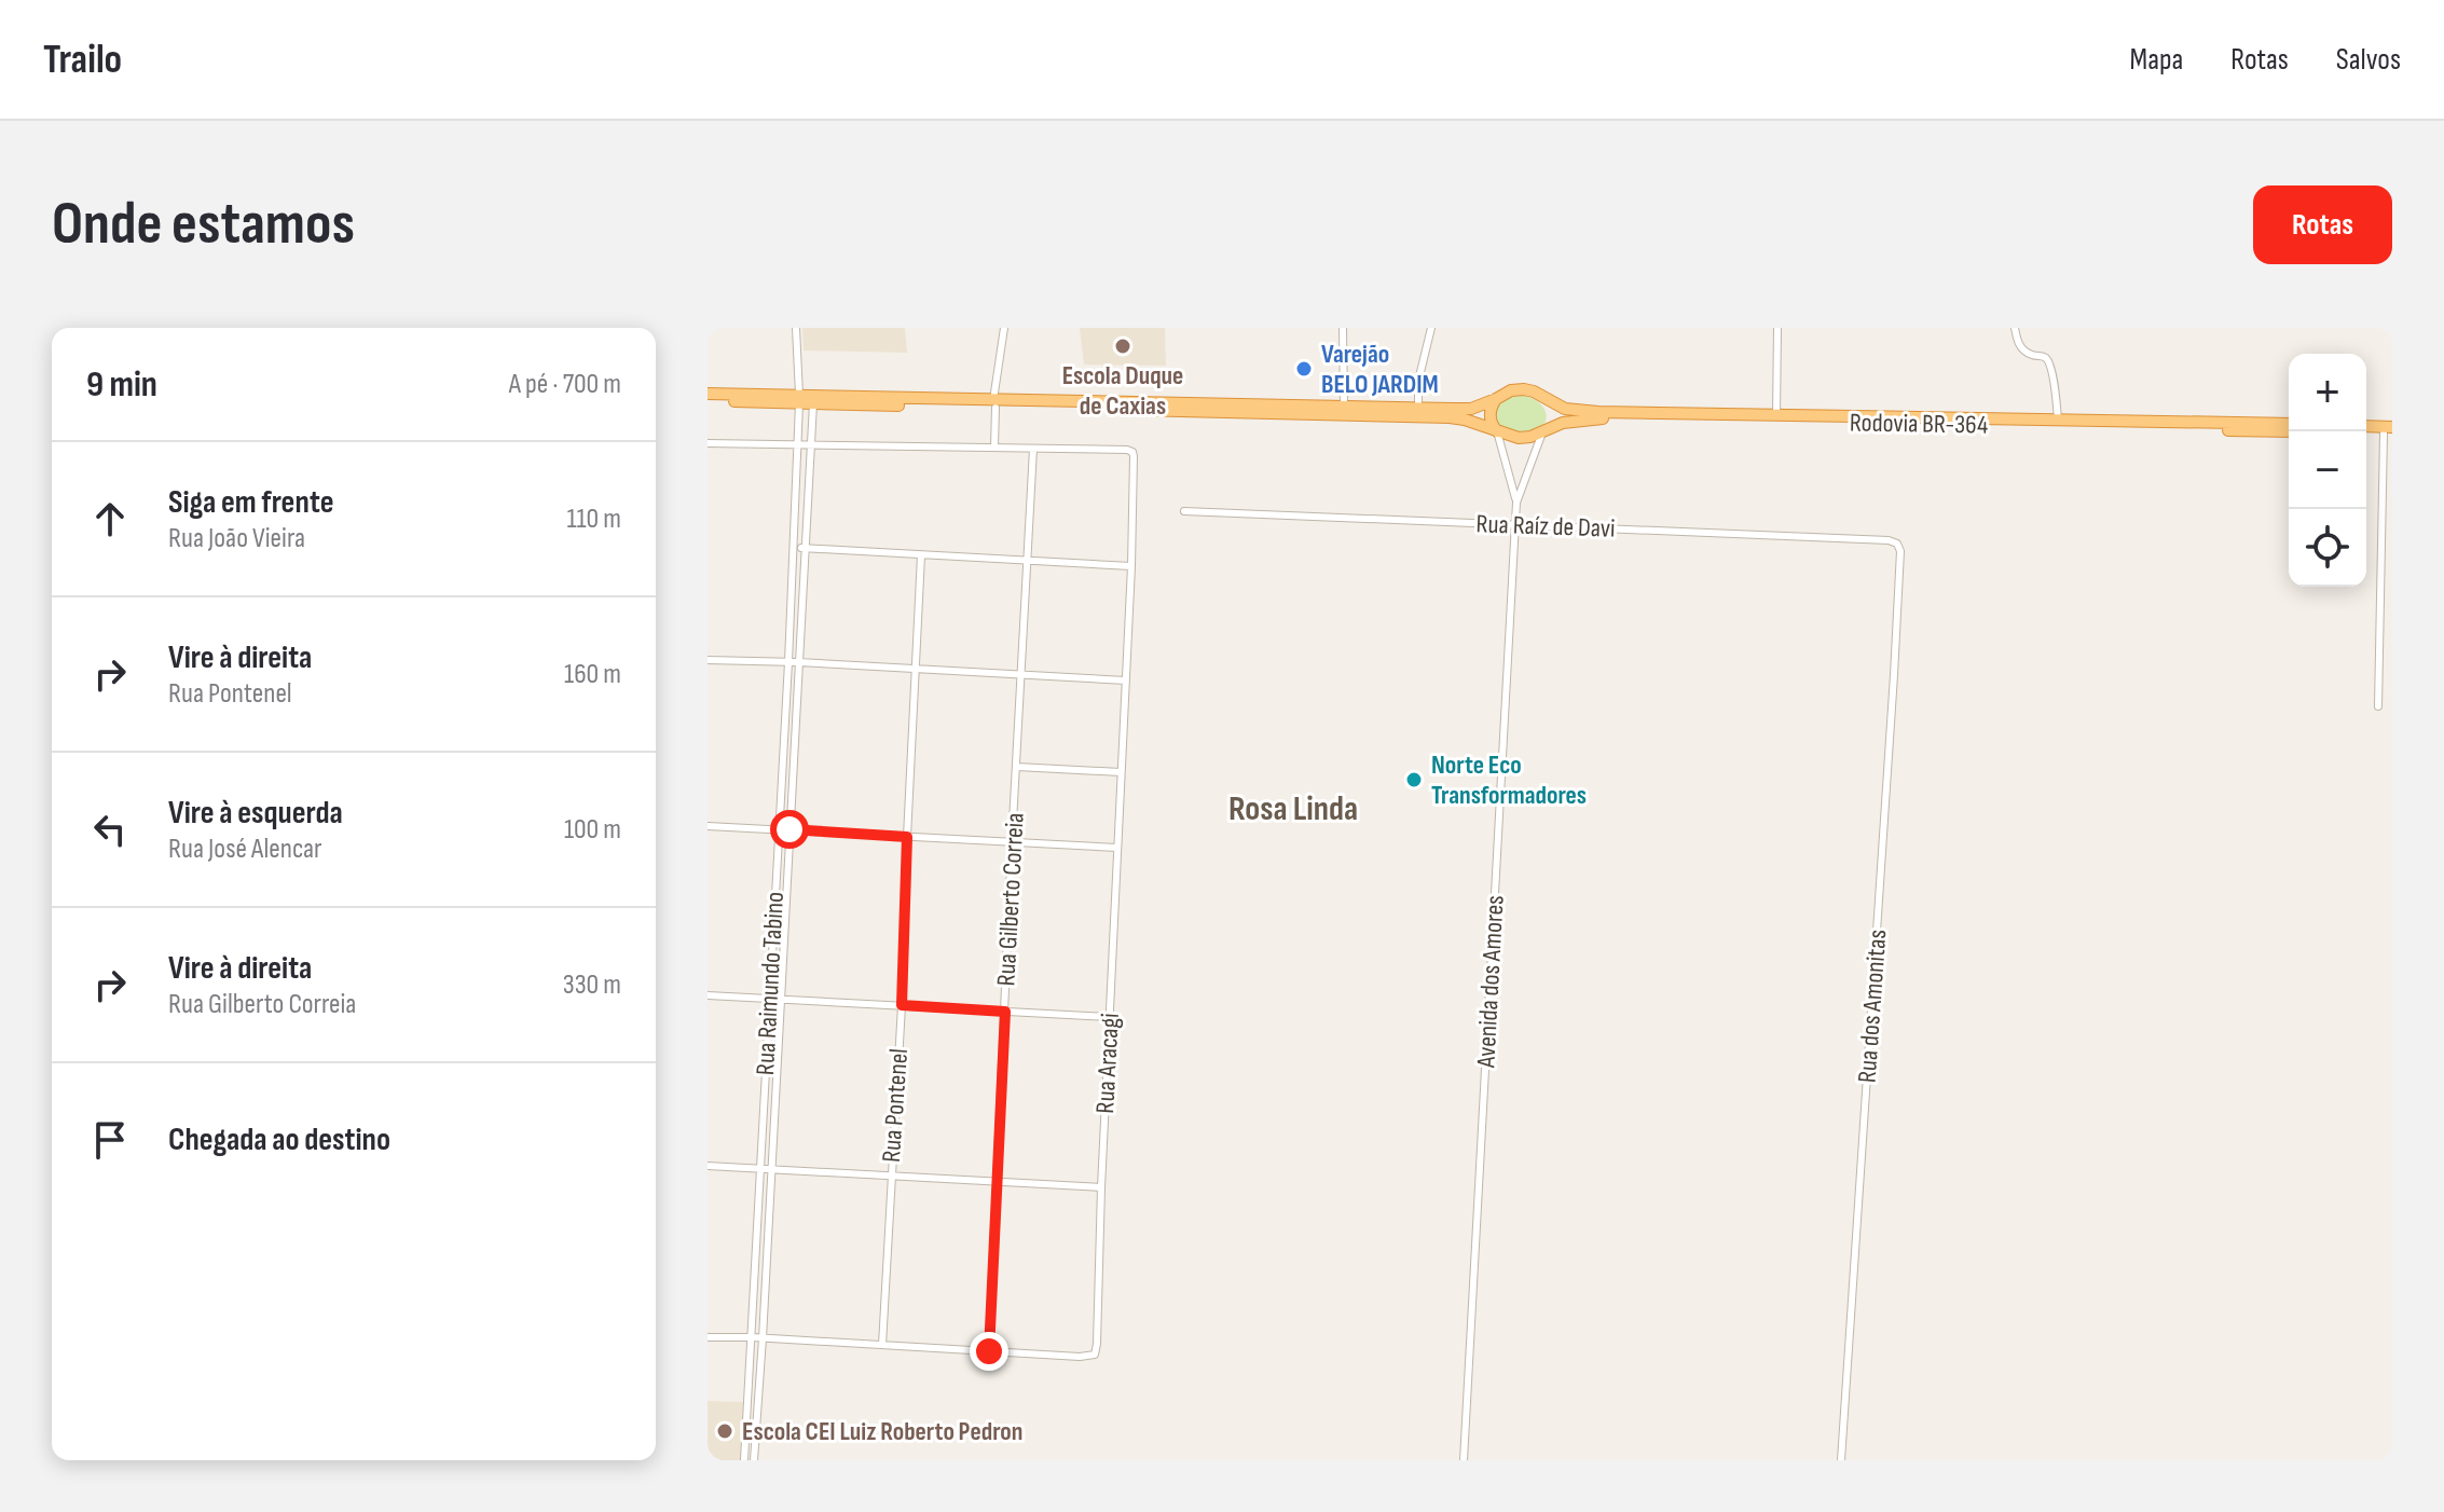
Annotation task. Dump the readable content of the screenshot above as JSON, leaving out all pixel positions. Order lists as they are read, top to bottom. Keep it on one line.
{"streets":{"highway":["Rodovia BR-364"],"street":["Rua Raíz de Davi","Rua Gilberto Correia","Avenida dos Amores","Rua Raimundo Tabino","Rua dos Amonitas","Rua Aracagi","Rua Pontenel"]},"crossings":[["Rodovia BR-364","Avenida dos Amores"],["Rua Raíz de Davi","Avenida dos Amores"],["Rua Raíz de Davi","Rua dos Amonitas"],["Rua Gilberto Correia","Rua Aracagi"]],"districts":["Rosa Linda"],"places":["Escola Duque de Caxias","Varejão BELO JARDIM","Norte Eco Transformadores","Escola CEI Luiz Roberto Pedron"],"page":{"header":"Trailo","nav":["Mapa","Rotas","Salvos"],"buttons":"Rotas","title":"Onde estamos","heading":["9 min","A pé · 700 m"],"map_buttons":["+","−"],"list":[["Siga em frente","Rua João Vieira","110 m"],["Vire à direita","Rua Pontenel","160 m"],["Vire à esquerda","Rua José Alencar","100 m"],["Vire à direita","Rua Gilberto Correia","330 m"],"Chegada ao destino"]}}
